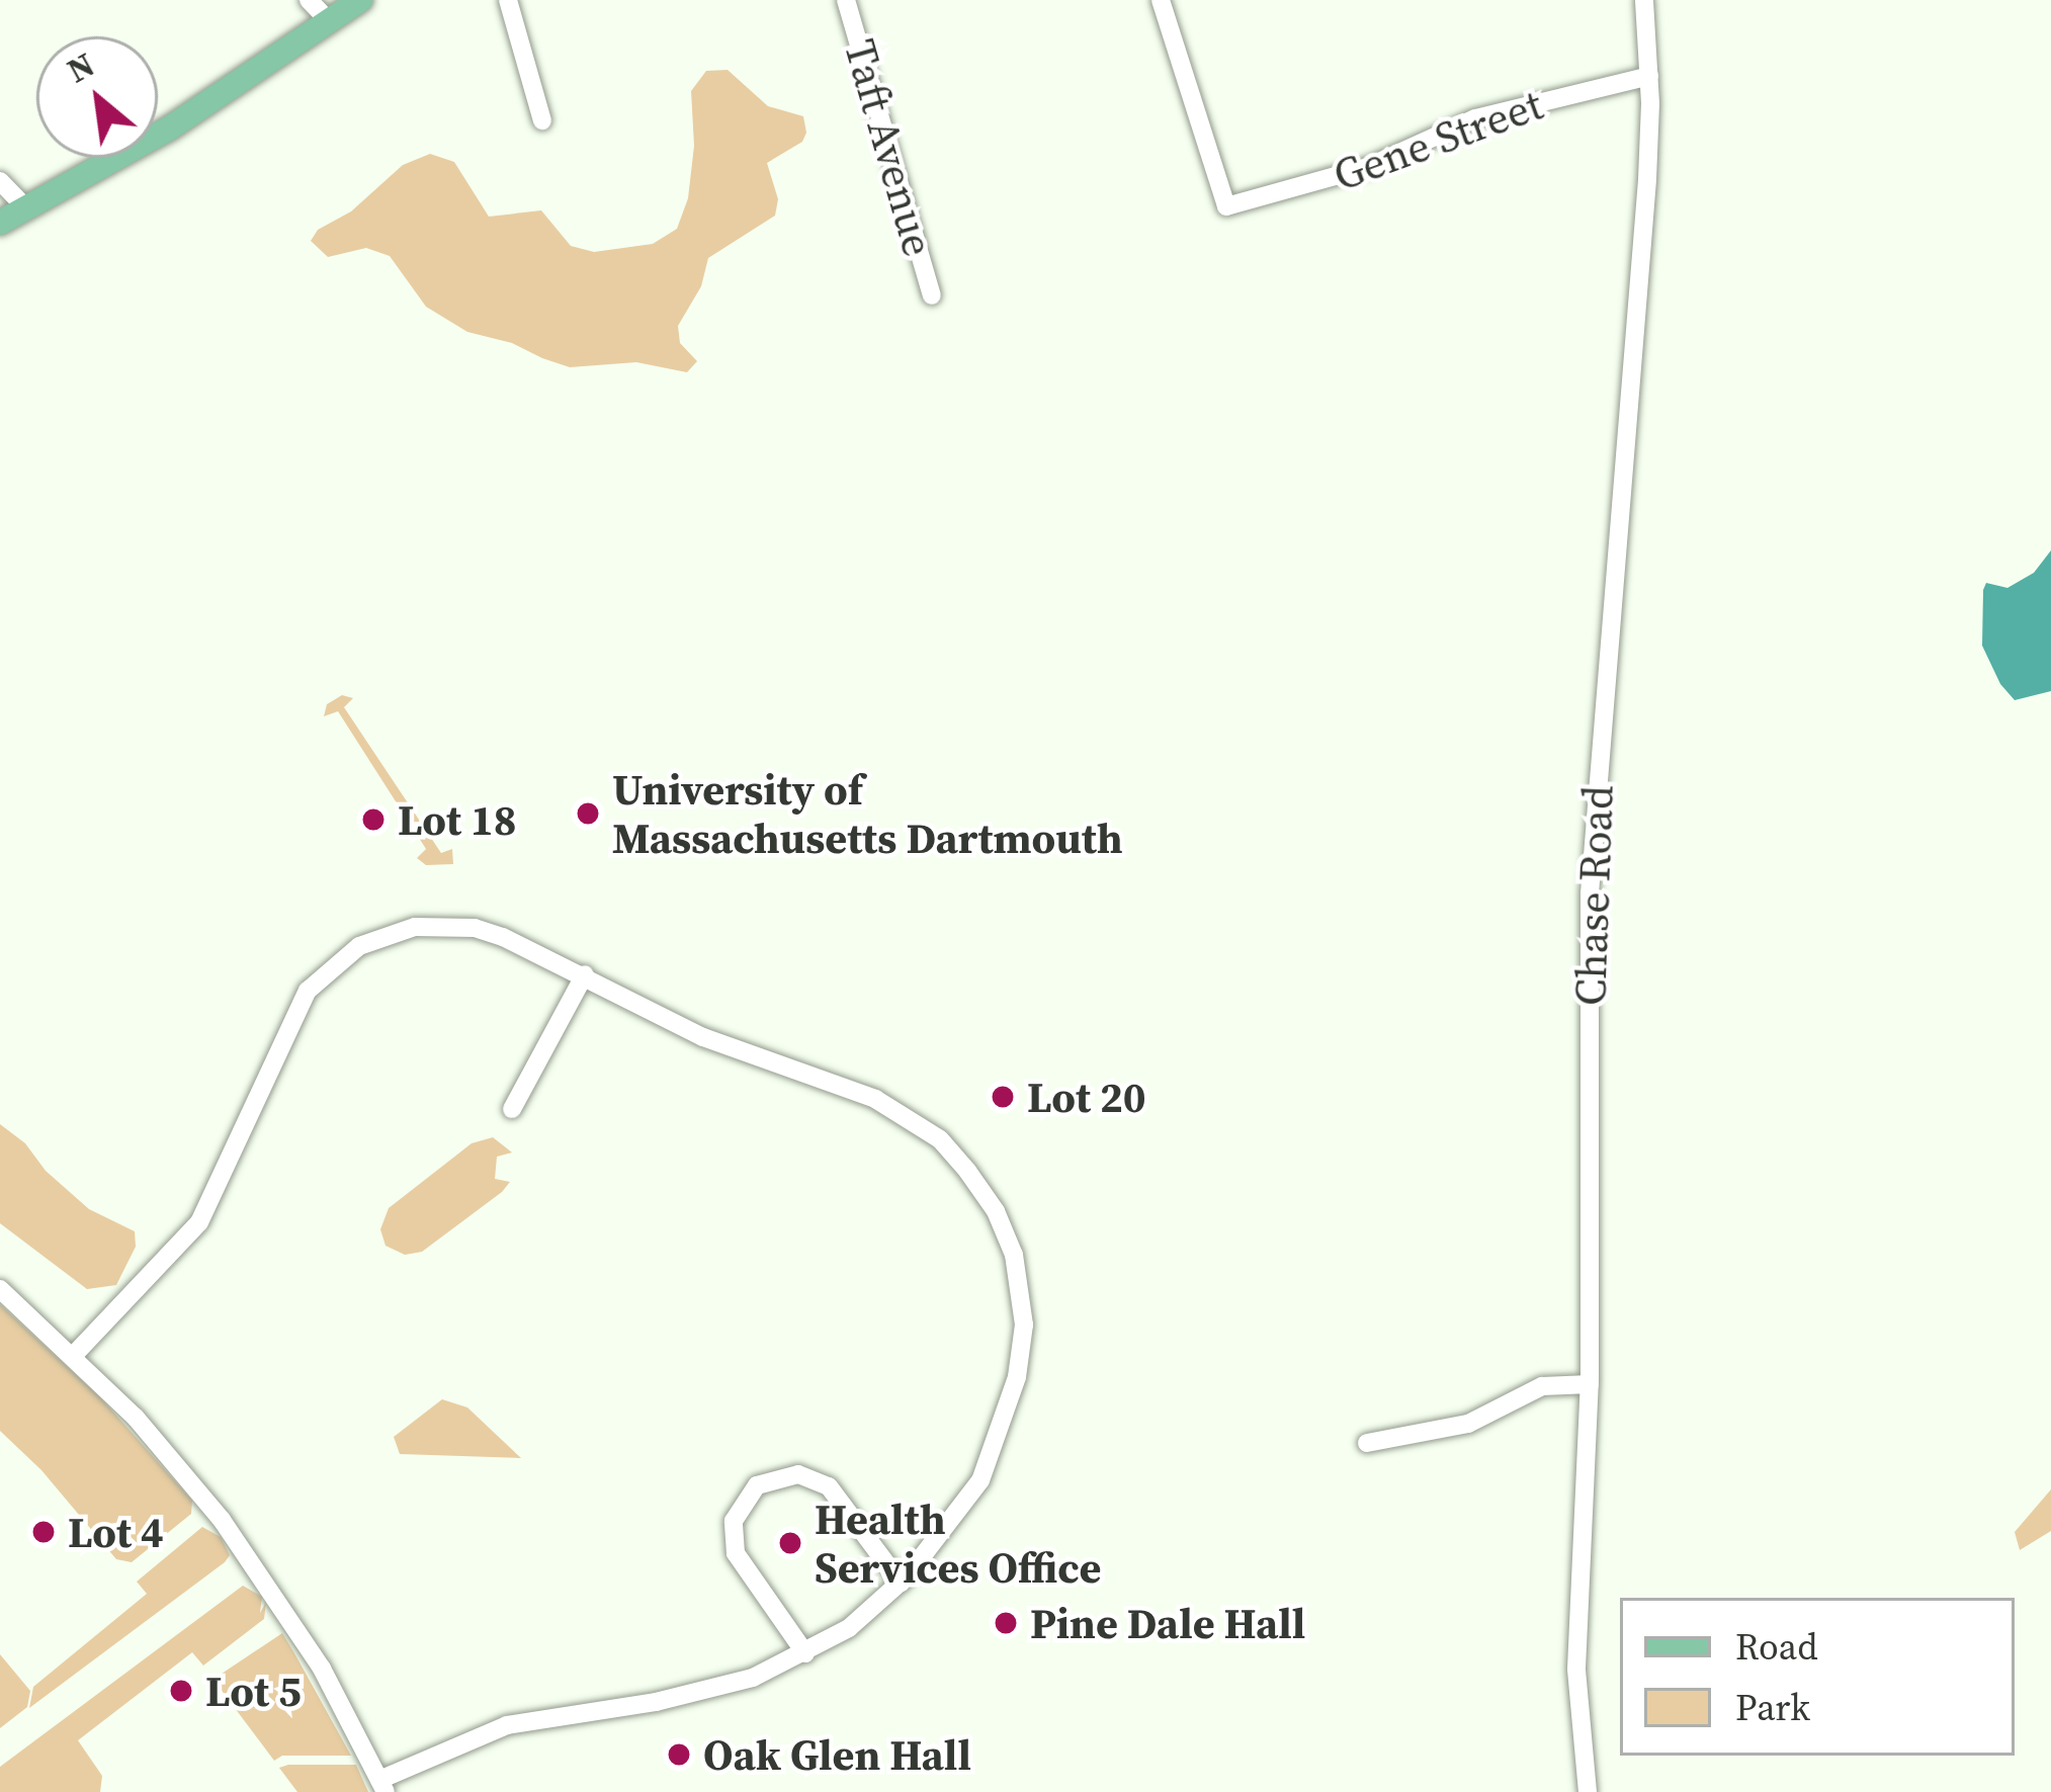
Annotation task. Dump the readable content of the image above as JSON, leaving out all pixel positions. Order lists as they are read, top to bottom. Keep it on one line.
{"streets":{"street":["Gene Street","Taft Avenue","Chase Road"]},"crossings":[["Gene Street","Chase Road"]],"places":["University of Massachusetts Dartmouth","Lot 18","Lot 20","Lot 4","Health Services Office","Pine Dale Hall","Lot 5","Oak Glen Hall"],"legend":["Road","Park"],"north":"top left"}
